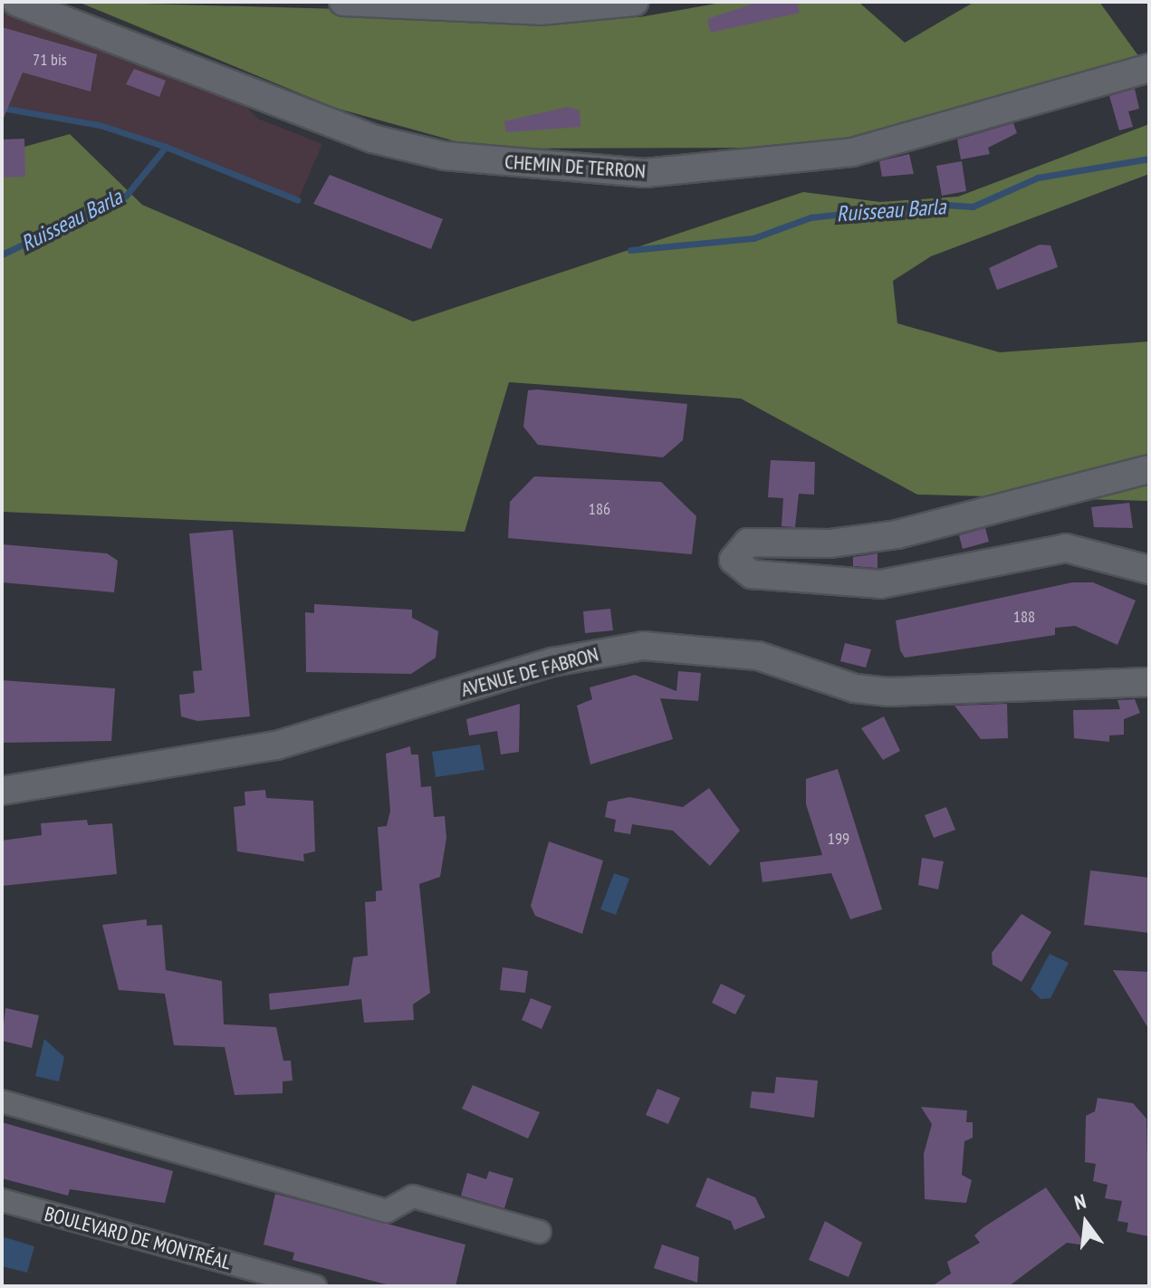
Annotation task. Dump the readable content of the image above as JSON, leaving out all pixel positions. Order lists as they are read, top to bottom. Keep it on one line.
{"streets":{"street":["CHEMIN DE TERRON","AVENUE DE FABRON","BOULEVARD DE MONTRÉAL"]},"water":["Ruisseau Barla"],"house_numbers":["71 bis","186","188","199"],"north":"top"}
